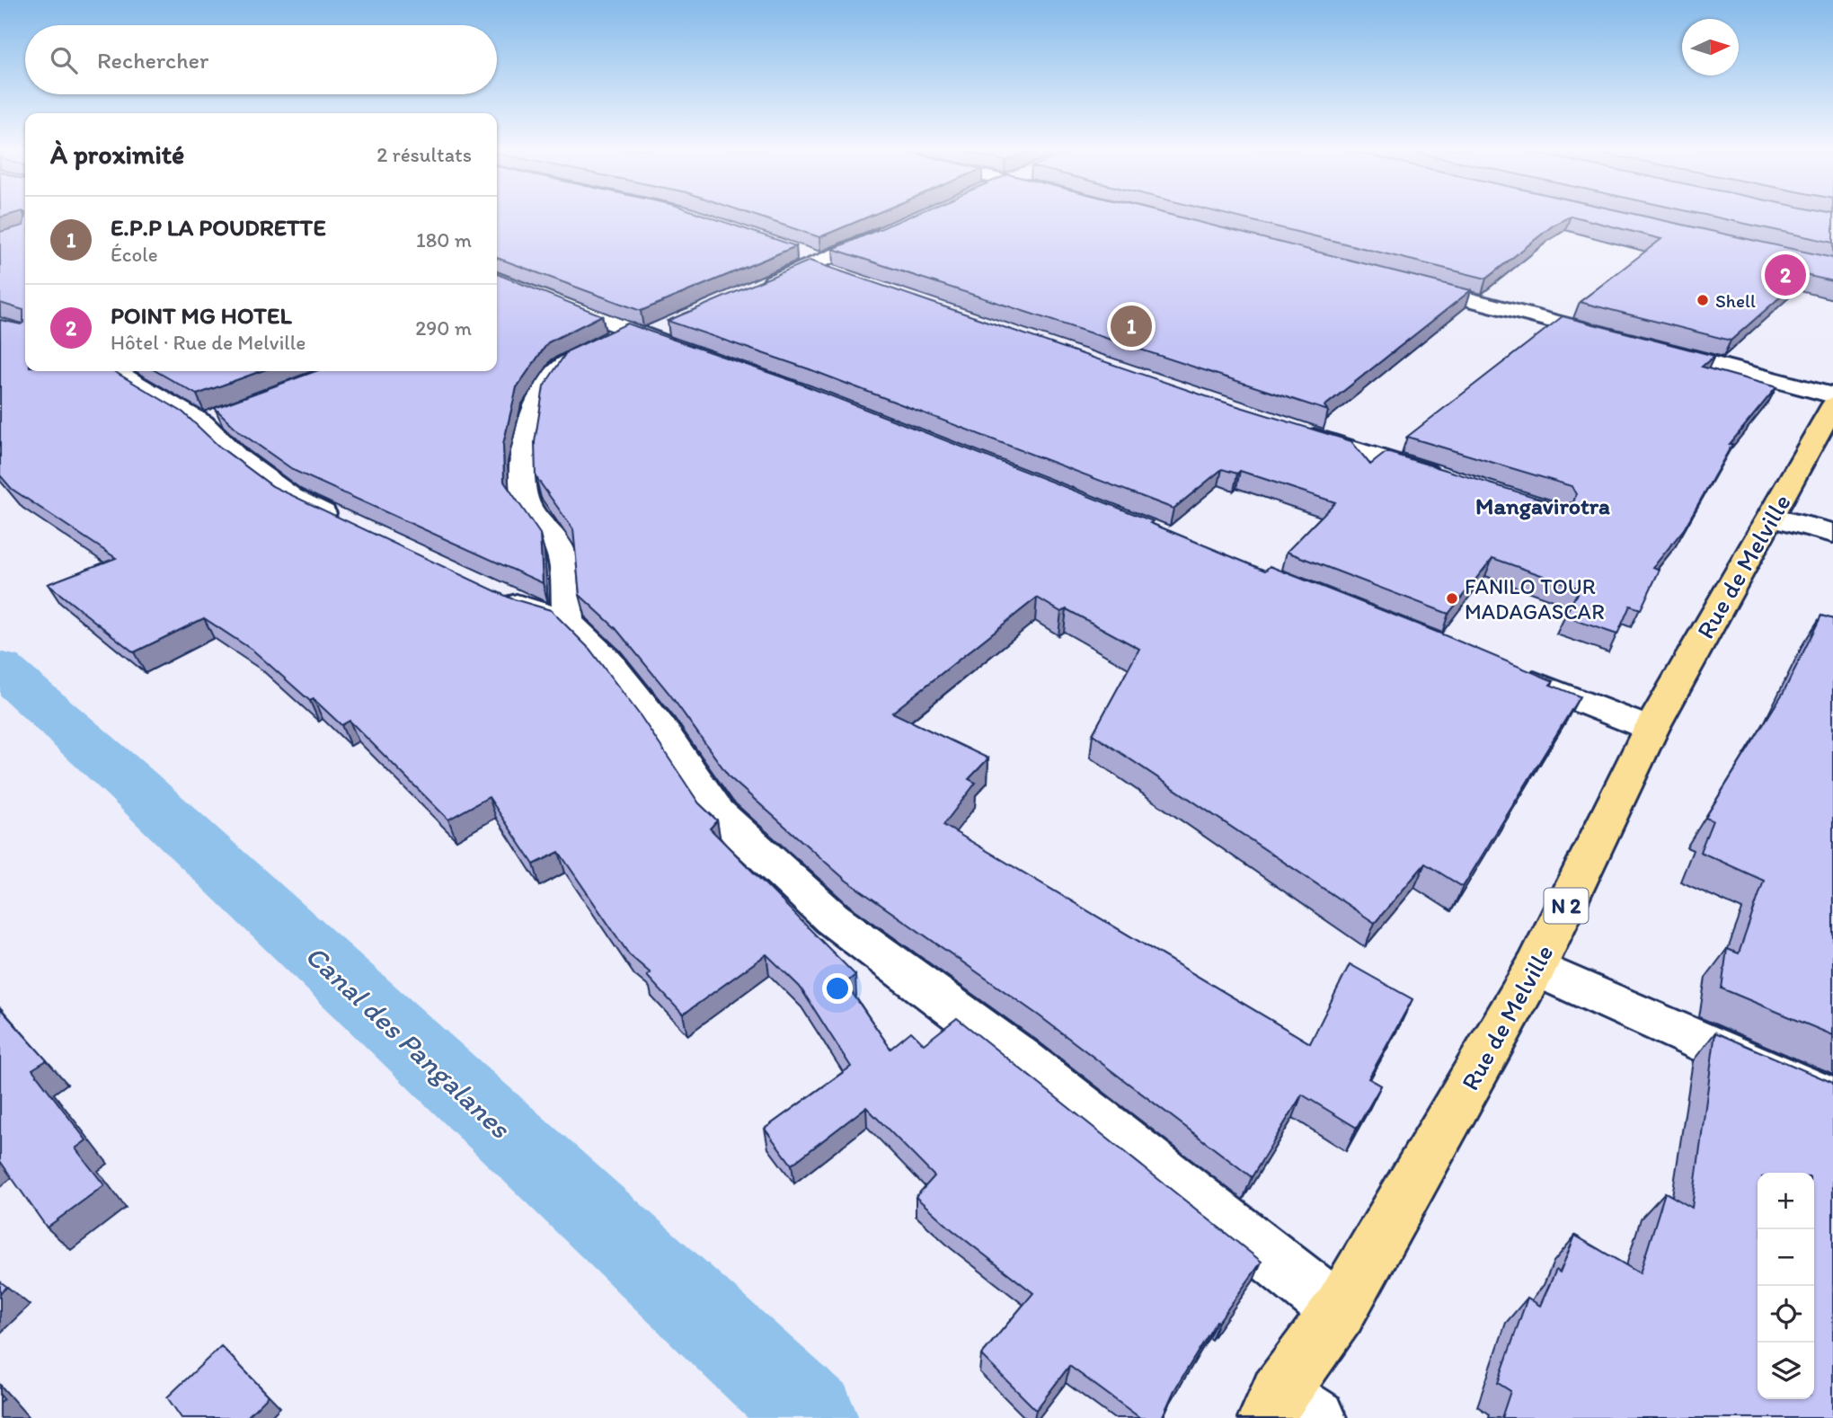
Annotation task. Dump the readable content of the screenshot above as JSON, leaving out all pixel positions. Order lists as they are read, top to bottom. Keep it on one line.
{"streets":{"main road":["Rue de Melville","N 2"]},"districts":["Mangavirotra"],"water":["Canal des Pangalanes"],"places":["Shell","FANILO TOUR MADAGASCAR"],"north":"right","page":{"search":"Rechercher","heading":["À proximité","2 résultats"],"list":[{"mark":"1","name":"E.P.P LA POUDRETTE","note":"École","value":"180 m"},{"mark":"2","name":"POINT MG HOTEL","note":"Hôtel · Rue de Melville","value":"290 m"}],"pins":["2","1"],"map_buttons":["+","−"]}}
